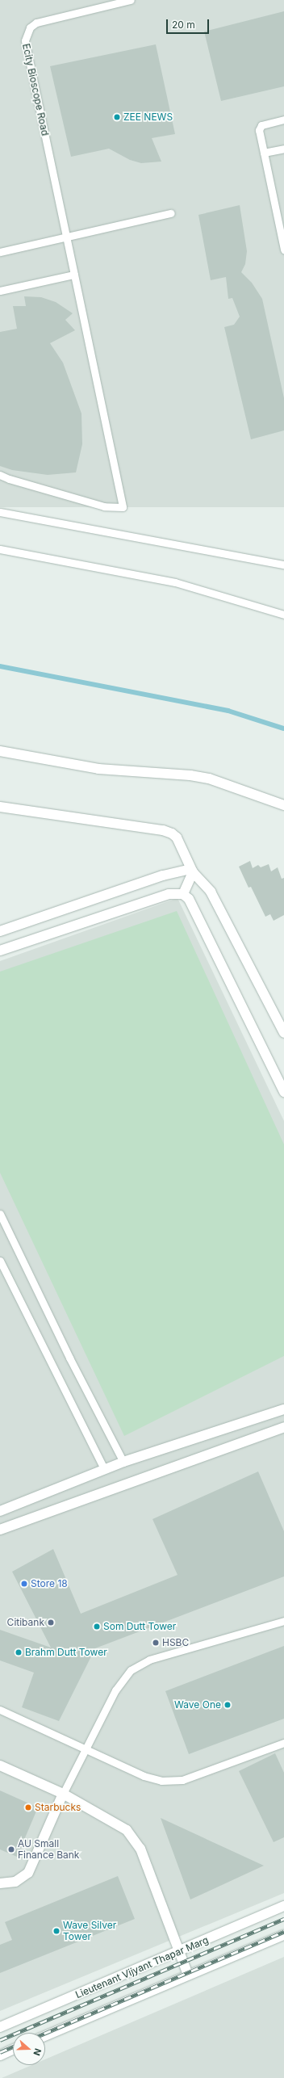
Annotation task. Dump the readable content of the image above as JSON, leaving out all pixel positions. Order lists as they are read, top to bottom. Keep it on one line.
{"streets":{"street":["Lieutenant Vijyant Thapar Marg"],"lane":["Ecity Bioscope Road"]},"places":["ZEE NEWS","Store 18","Citibank","Som Dutt Tower","HSBC","Brahm Dutt Tower","Wave One","Starbucks","AU Small Finance Bank","Wave Silver Tower"],"scale_bar":"20 m","north":"right"}
